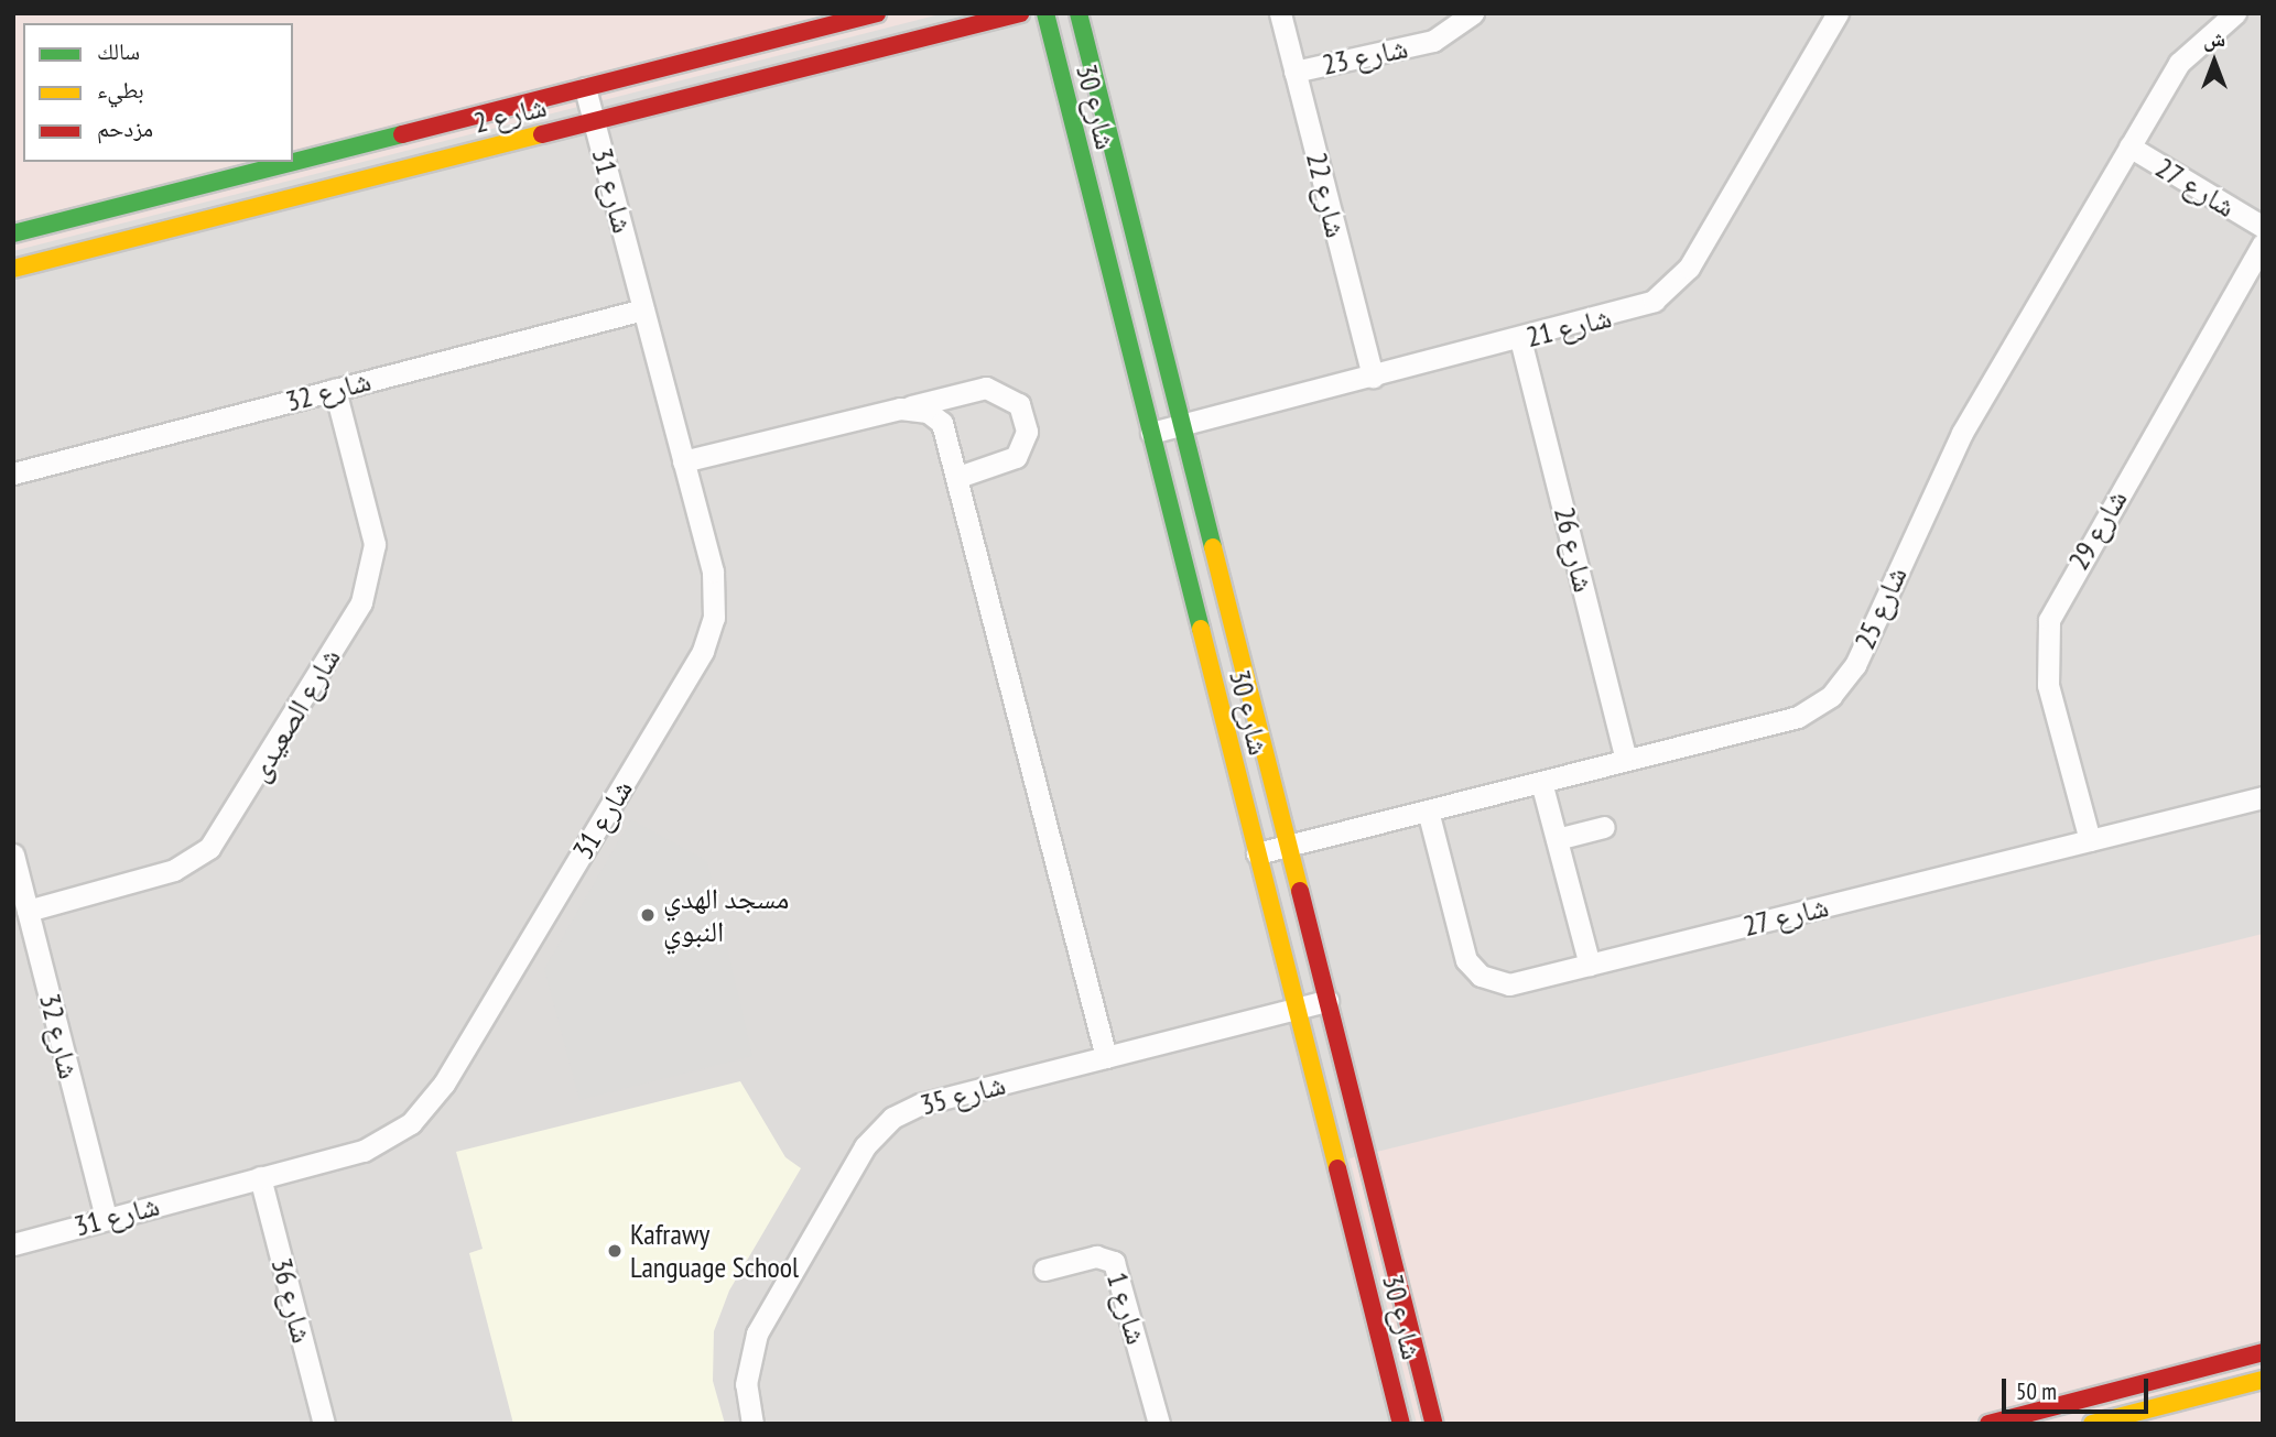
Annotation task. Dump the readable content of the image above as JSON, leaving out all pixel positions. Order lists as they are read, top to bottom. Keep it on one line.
{"streets":{"street":["شارع 23","شارع 30","شارع 2","شارع 27","شارع 31","شارع 22","شارع 21","شارع 32","شارع 29","شارع 26","شارع 25","شارع الصعيدى","شارع 35","شارع 36","شارع 1"]},"crossings":[["شارع 23","شارع 22"],["شارع 30","شارع 21"],["شارع 30","شارع 25"],["شارع 30","شارع 35"],["شارع 2","شارع 31"],["شارع 27","شارع 29"],["شارع 27","شارع 25"],["شارع 31","شارع 32"],["شارع 31","شارع 36"],["شارع 22","شارع 21"],["شارع 21","شارع 26"],["شارع 32","شارع الصعيدى"],["شارع 26","شارع 25"]],"places":["مسجد الهدي النبوي","Kafrawy Language School"],"legend":["سالك","بطيء","مزدحم"],"scale_bar":"50 m","north":"top"}
